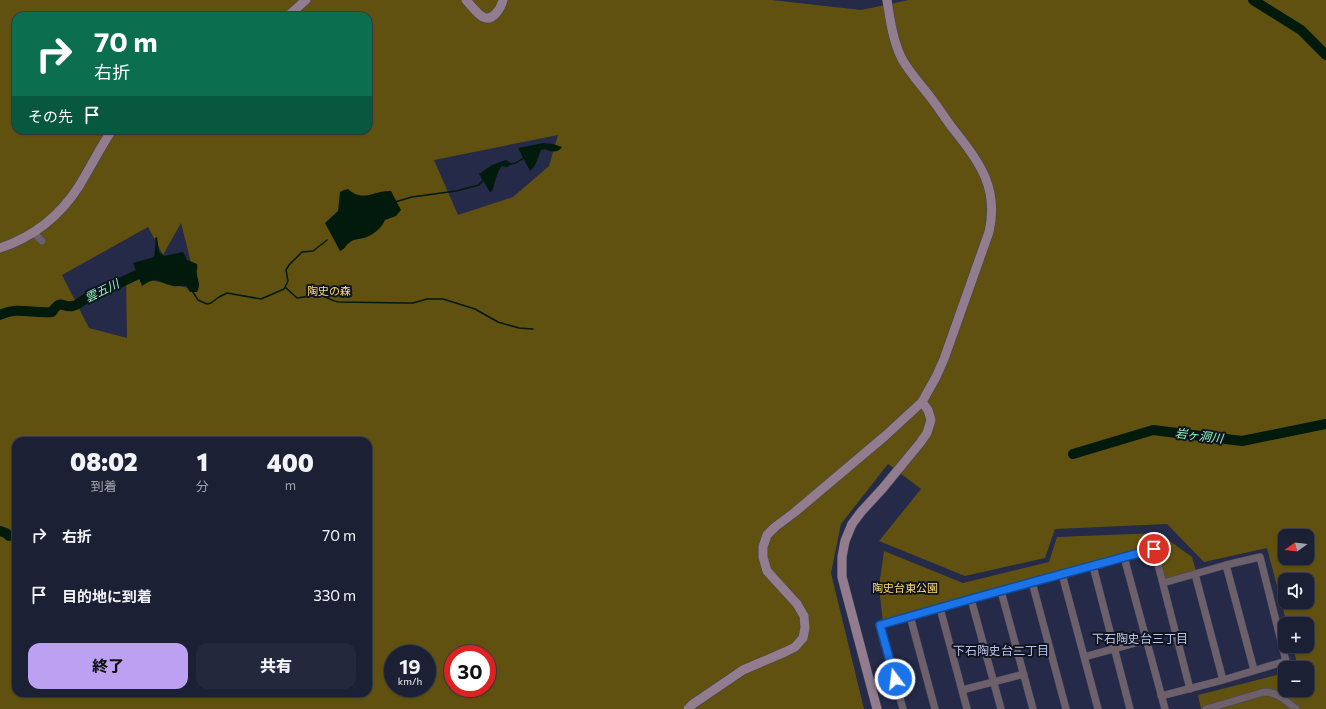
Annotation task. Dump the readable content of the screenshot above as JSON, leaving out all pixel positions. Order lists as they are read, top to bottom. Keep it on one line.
{"districts":["下石陶史台三丁目","下石陶史台二丁目"],"water":["雲五川","岩ヶ洞川"],"parks":["陶史の森","陶史台東公園"],"north":"left","page":{"turn":["70 m","右折"],"then":"その先","eta":["08:02","到着","1","分","400","m"],"list":[{"name":"右折","value":"70 m"},{"name":"目的地に到着","value":"330 m"}],"map_buttons":["+","−"],"buttons":["終了","共有"],"speed":"19 km/h","limit":"30"}}
